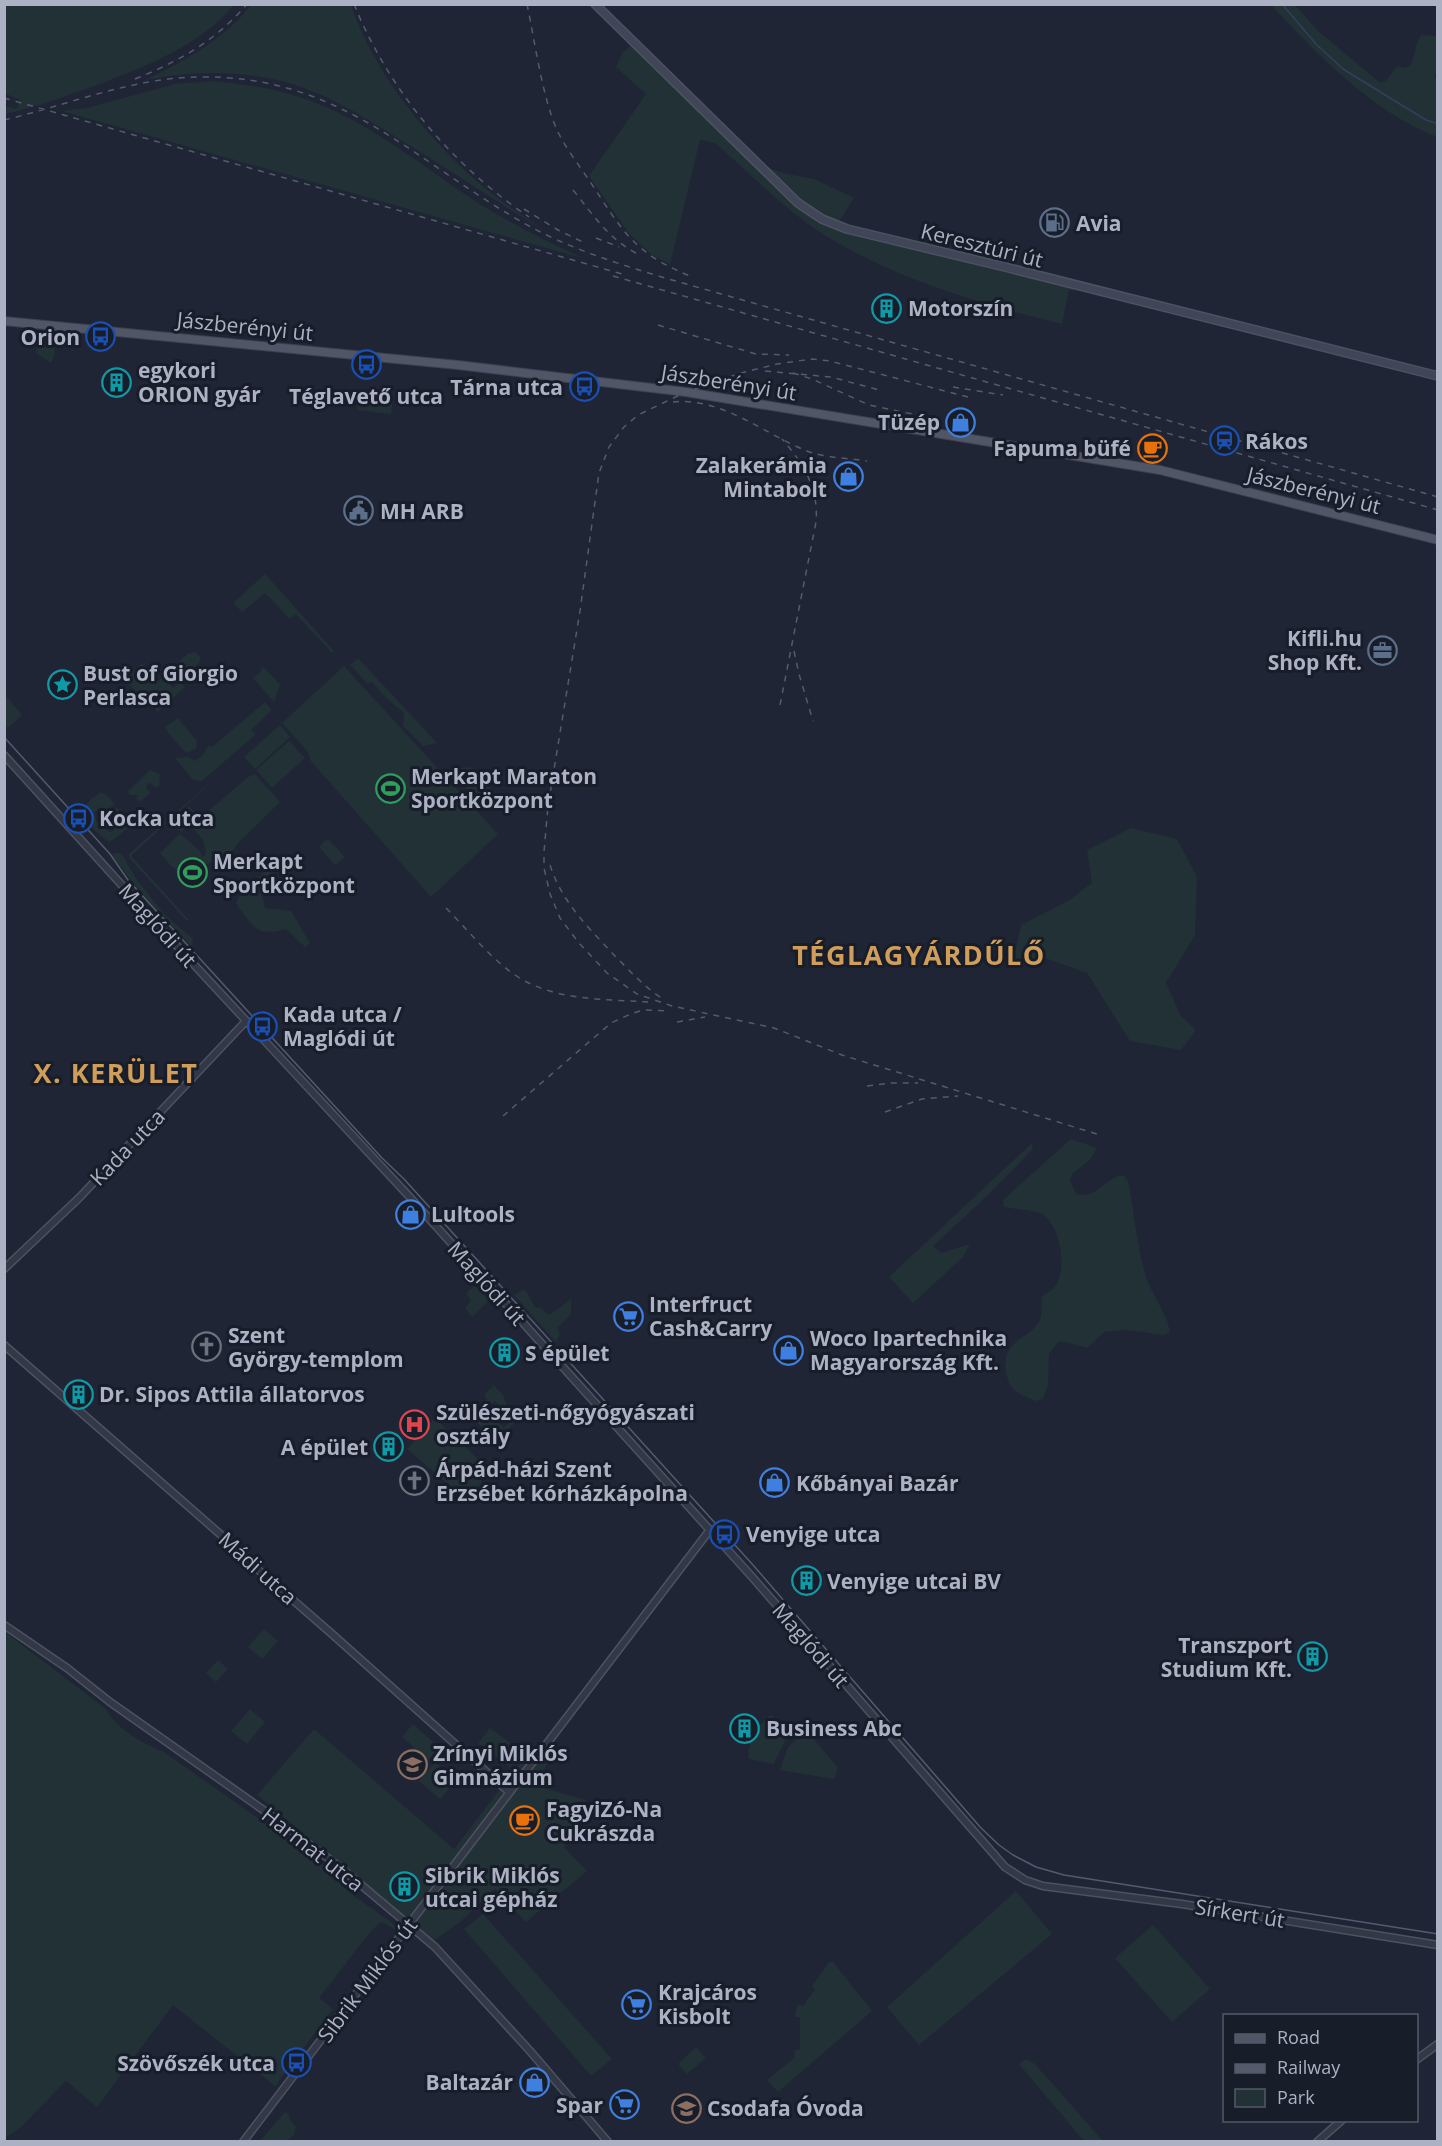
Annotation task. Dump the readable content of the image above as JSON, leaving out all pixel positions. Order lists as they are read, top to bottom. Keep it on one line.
{"streets":{"main road":["Keresztúri út","Jászberényi út"],"street":["Maglódi út","Kada utca","Mádi utca","Harmat utca","Sírkert út","Sibrik Miklós út"]},"crossings":[["Maglódi út","Kada utca"],["Maglódi út","Sírkert út"],["Maglódi út","Sibrik Miklós út"],["Mádi utca","Sibrik Miklós út"],["Harmat utca","Sibrik Miklós út"]],"districts":["TÉGLAGYÁRDŰLŐ","X. KERÜLET"],"places":{"fuel station":["Avia"],"building":["Motorszín","egykori ORION gyár","S épület","Dr. Sipos Attila állatorvos","A épület","Venyige utcai BV","Transzport Studium Kft.","Business Abc","Sibrik Miklós utcai gépház"],"bus stop":["Orion","Téglavető utca","Tárna utca","Kocka utca","Kada utca / Maglódi út","Venyige utca","Szövőszék utca"],"shop":["Tüzép","Zalakerámia Mintabolt","Lultools","Woco Ipartechnika Magyarország Kft.","Kőbányai Bazár","Baltazár"],"station":["Rákos"],"cafe":["Fapuma büfé","FagyiZó-Na Cukrászda"],"public building":["MH ARB"],"office":["Kifli.hu Shop Kft."],"place":["Bust of Giorgio Perlasca"],"sports":["Merkapt Maraton Sportközpont","Merkapt Sportközpont"],"supermarket":["Interfruct Cash&Carry","Krajcáros Kisbolt","Spar"],"church":["Szent György-templom","Árpád-házi Szent Erzsébet kórházkápolna"],"hospital":["Szülészeti-nőgyógyászati osztály"],"school or university":["Zrínyi Miklós Gimnázium","Csodafa Óvoda"]},"legend":["Road","Railway","Park"]}
